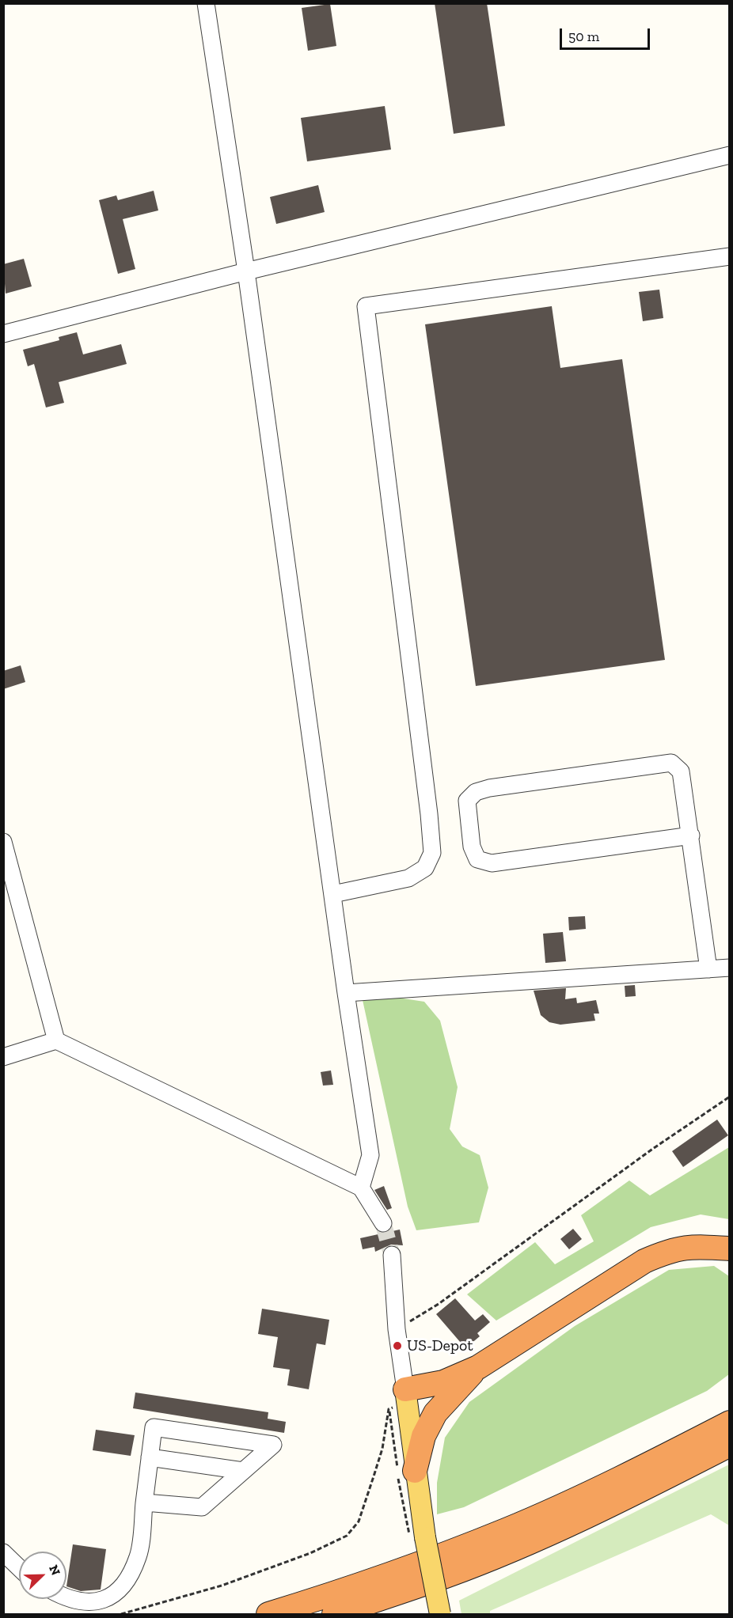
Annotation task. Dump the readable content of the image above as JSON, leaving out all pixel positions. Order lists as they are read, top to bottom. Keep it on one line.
{"places":["US-Depot"],"scale_bar":"50 m","north":"top right"}
